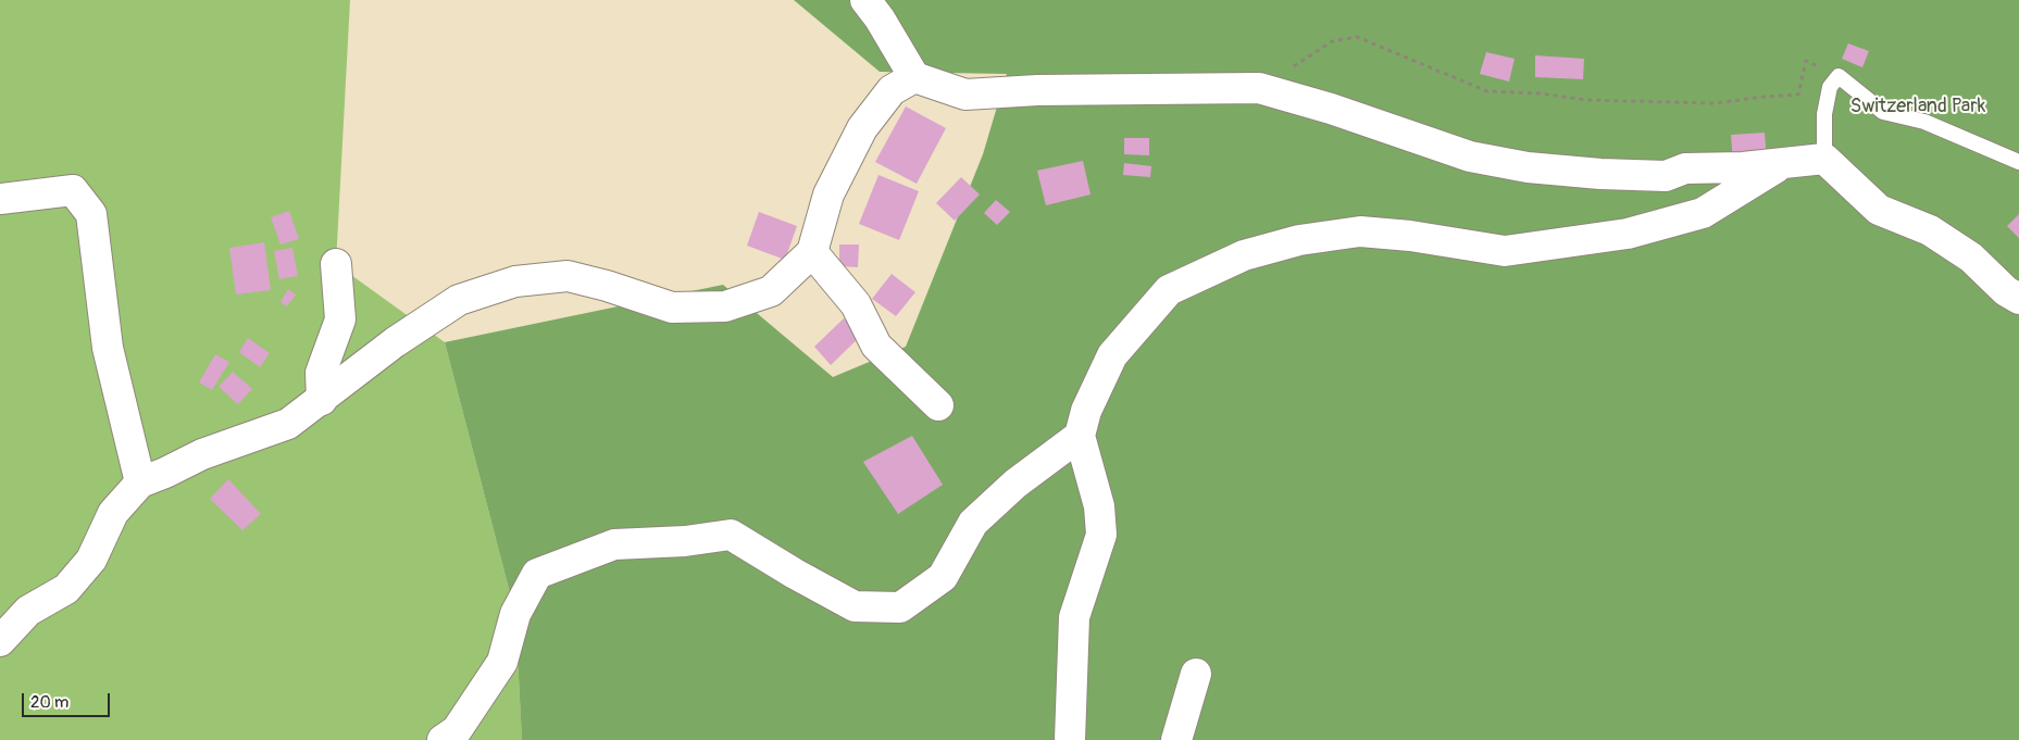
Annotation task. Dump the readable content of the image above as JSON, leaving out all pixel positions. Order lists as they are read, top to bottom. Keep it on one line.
{"parks":["Switzerland Park"],"scale_bar":"20 m"}
